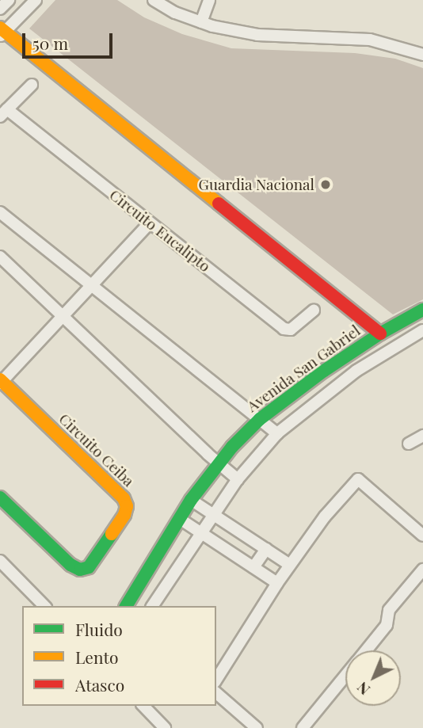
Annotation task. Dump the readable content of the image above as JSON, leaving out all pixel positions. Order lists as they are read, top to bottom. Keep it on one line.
{"streets":{"street":["Circuito Eucalipto","Avenida San Gabriel","Circuito Ceiba"]},"places":["Guardia Nacional"],"legend":["Fluido","Lento","Atasco"],"scale_bar":"50 m","north":"bottom left"}
